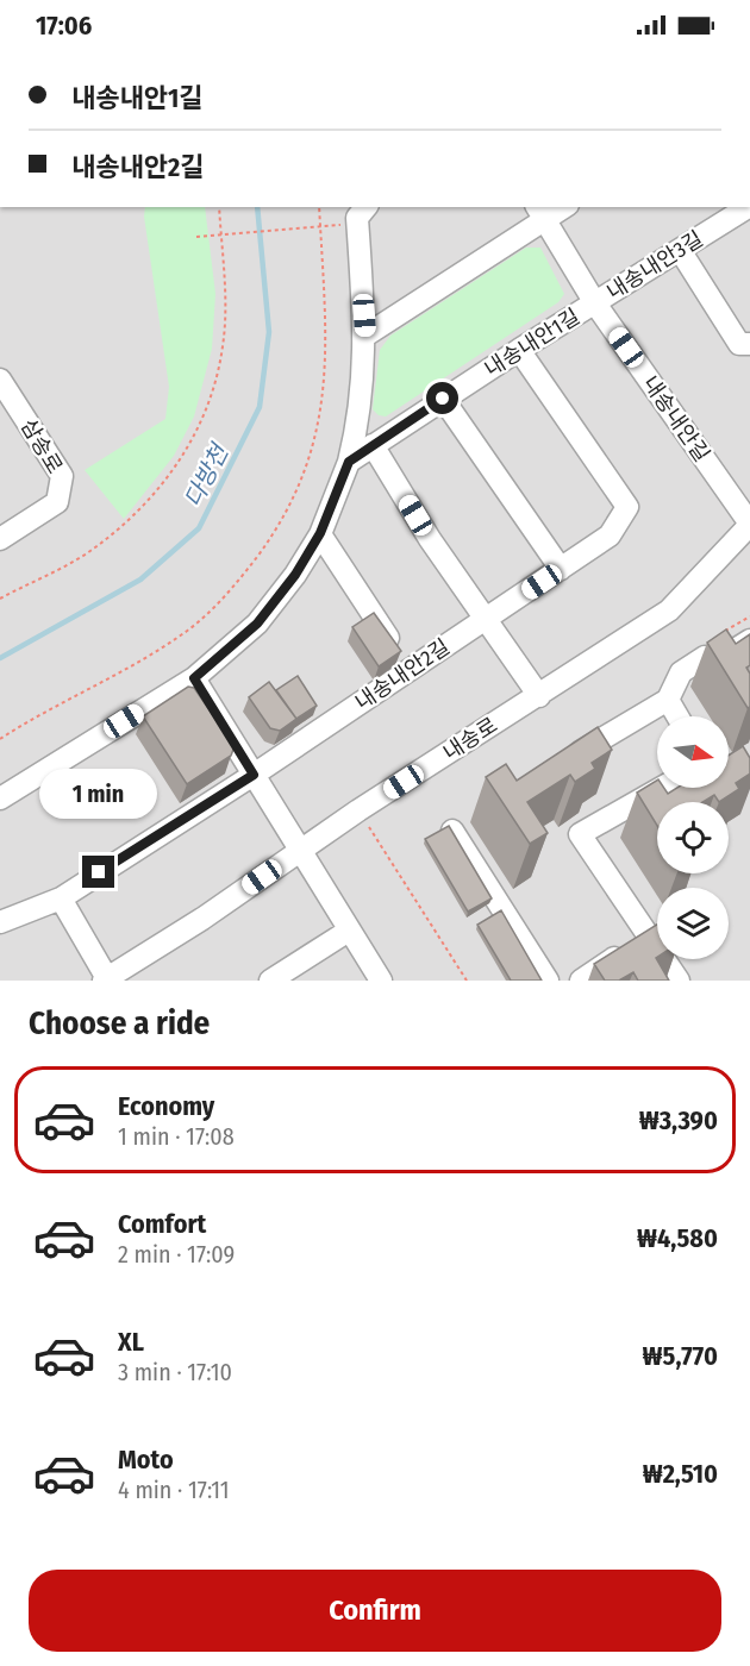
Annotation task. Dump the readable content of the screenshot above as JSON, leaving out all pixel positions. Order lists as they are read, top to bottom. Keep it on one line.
{"streets":{"street":["내송내안3길","내송내안1길","내송내안길","삼송로","내송내안2길","내송로"]},"crossings":[["내송내안3길","내송내안1길"],["내송내안3길","내송내안길"],["내송내안1길","내송내안길"],["내송내안1길","내송내안2길"],["내송내안길","내송로"]],"water":["다방천"],"north":"right","page":{"status":"17:06","banner":["내송내안1길","내송내안2길"],"bubble":"1 min","heading":"Choose a ride","list":[{"name":"Economy","note":"1 min · 17:08","value":"₩3,390"},{"name":"Comfort","note":"2 min · 17:09","value":"₩4,580"},{"name":"XL","note":"3 min · 17:10","value":"₩5,770"},{"name":"Moto","note":"4 min · 17:11","value":"₩2,510"}],"buttons":"Confirm"}}
